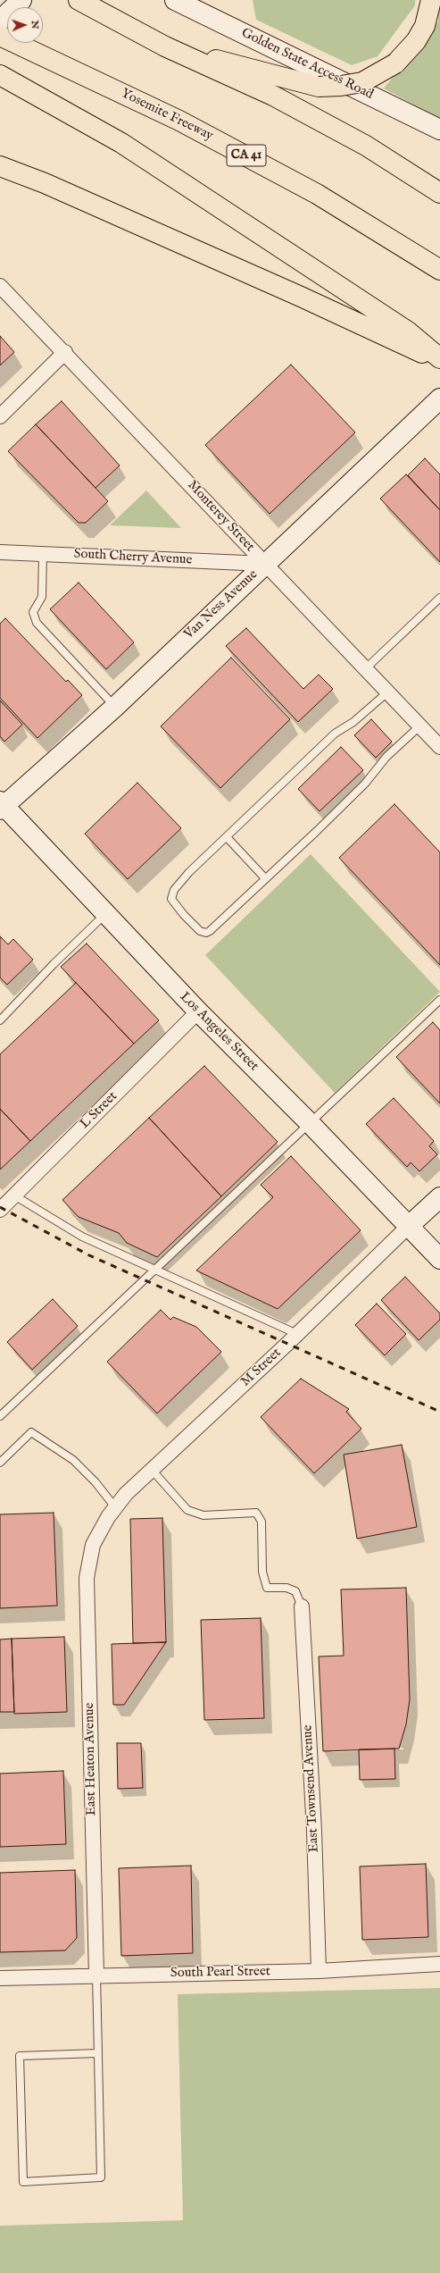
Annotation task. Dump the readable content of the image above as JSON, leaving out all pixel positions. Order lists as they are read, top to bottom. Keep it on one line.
{"streets":{"highway":["Yosemite Freeway","CA 41"],"street":["Golden State Access Road","Monterey Street","South Cherry Avenue","Van Ness Avenue","Los Angeles Street","L Street","M Street","East Heaton Avenue","East Townsend Avenue","South Pearl Street"]},"crossings":[["Monterey Street","South Cherry Avenue"],["Monterey Street","Van Ness Avenue"],["South Cherry Avenue","Van Ness Avenue"],["Van Ness Avenue","Los Angeles Street"],["Los Angeles Street","L Street"],["Los Angeles Street","M Street"],["M Street","East Heaton Avenue"],["East Heaton Avenue","South Pearl Street"],["East Townsend Avenue","South Pearl Street"]],"north":"right"}
